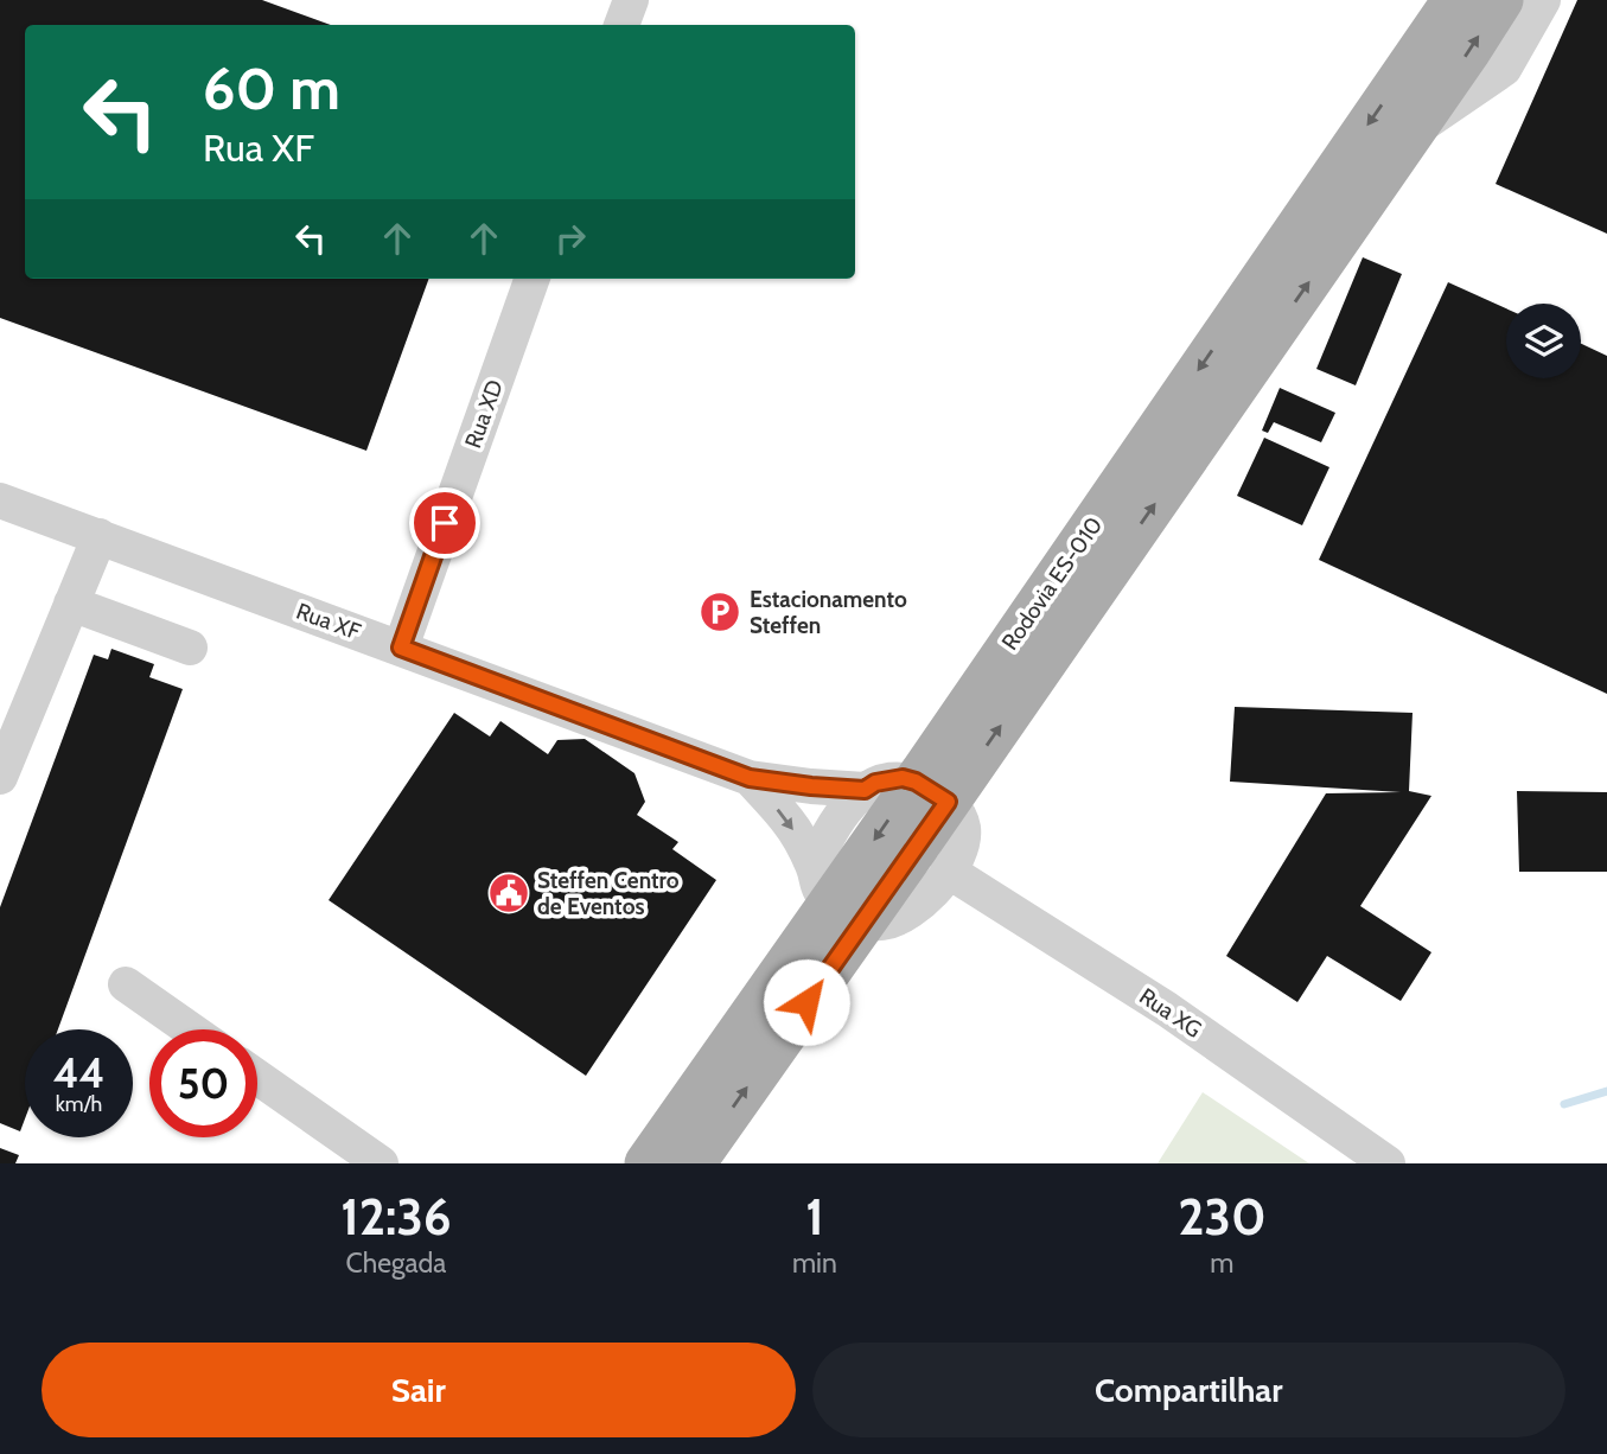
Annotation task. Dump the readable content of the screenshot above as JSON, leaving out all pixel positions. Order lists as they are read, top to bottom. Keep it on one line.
{"streets":{"main road":["Rodovia ES-010"],"street":["Rua XD","Rua XF","Rua XG"]},"crossings":[["Rua XD","Rua XF"],["Rodovia ES-010","Rua XF"]],"places":{"parking":["Estacionamento Steffen"],"public building":["Steffen Centro de Eventos"]},"page":{"turn":["60 m","Rua XF"],"speed":"44 km/h","limit":"50","eta":["12:36","Chegada","1","min","230","m"],"buttons":["Sair","Compartilhar"]}}
